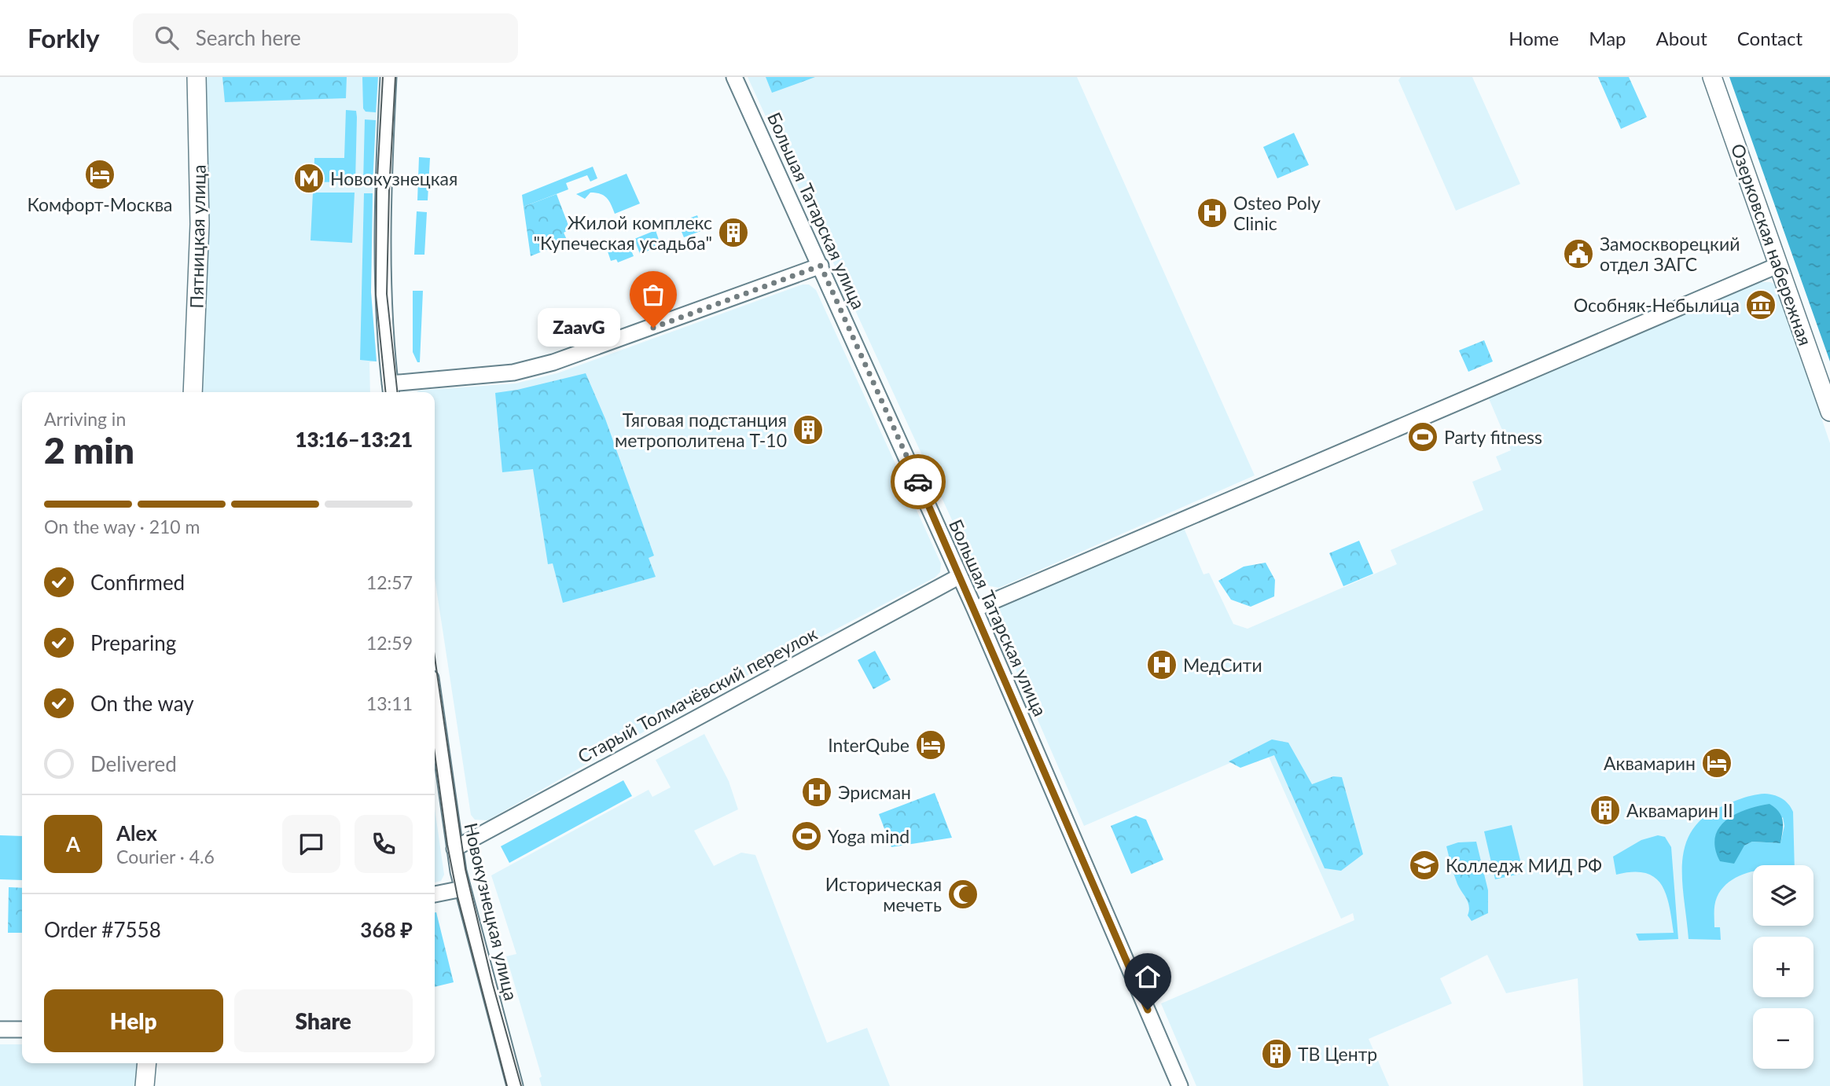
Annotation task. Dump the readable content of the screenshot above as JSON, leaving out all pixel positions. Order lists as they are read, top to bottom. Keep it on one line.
{"streets":{"street":["Большая Татарская улица","Пятницкая улица","Озерковская набережная","Старый Толмачёвский переулок","Новокузнецкая улица"]},"crossings":[["Большая Татарская улица","Старый Толмачёвский переулок"],["Старый Толмачёвский переулок","Новокузнецкая улица"]],"places":{"hotel":["Комфорт-Москва","InterQube","Аквамарин"],"metro station":["Новокузнецкая"],"hospital":["Osteo Poly Clinic","МедСити","Эрисман"],"building":["Жилой комплекс \"Купеческая усадьба\"","Тяговая подстанция метрополитена Т-10","Аквамарин II","ТВ Центр"],"public building":["Замоскворецкий отдел ЗАГС"],"museum":["Особняк-Небылица"],"other":["ZaavG"],"sports":["Party fitness","Yoga mind"],"school or university":["Колледж МИД РФ"],"mosque":["Историческая мечеть"]},"page":{"header":"Forkly","search":"Search here","nav":["Home","Map","About","Contact"],"bubble":"ZaavG","heading":["2 min","Arriving in","13:16–13:21"],"panel":["Alex","Courier · 4.6","Order #7558","368 ₽"],"bar":"On the way · 210 m","list":[["Confirmed","12:57"],["Preparing","12:59"],["On the way","13:11"],"Delivered"],"round":"A","map_buttons":["+","−"],"buttons":["Help","Share"]}}
